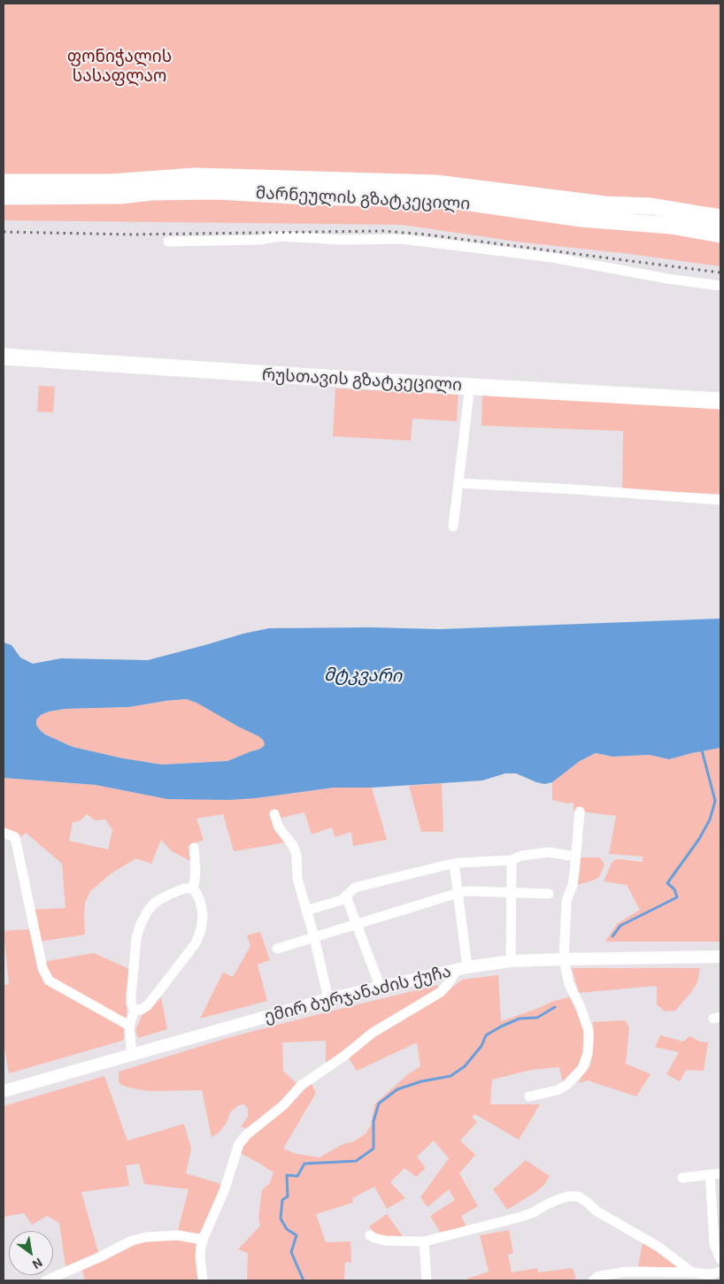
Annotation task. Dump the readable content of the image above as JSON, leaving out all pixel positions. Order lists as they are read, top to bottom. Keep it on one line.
{"streets":{"highway":["მარნეულის გზატკეცილი","რუსთავის გზატკეცილი"],"street":["ემირ ბურჯანაძის ქუჩა"]},"water":["მტკვარი"],"parks":["ფონიჭალის სასაფლაო"],"north":"bottom right"}
